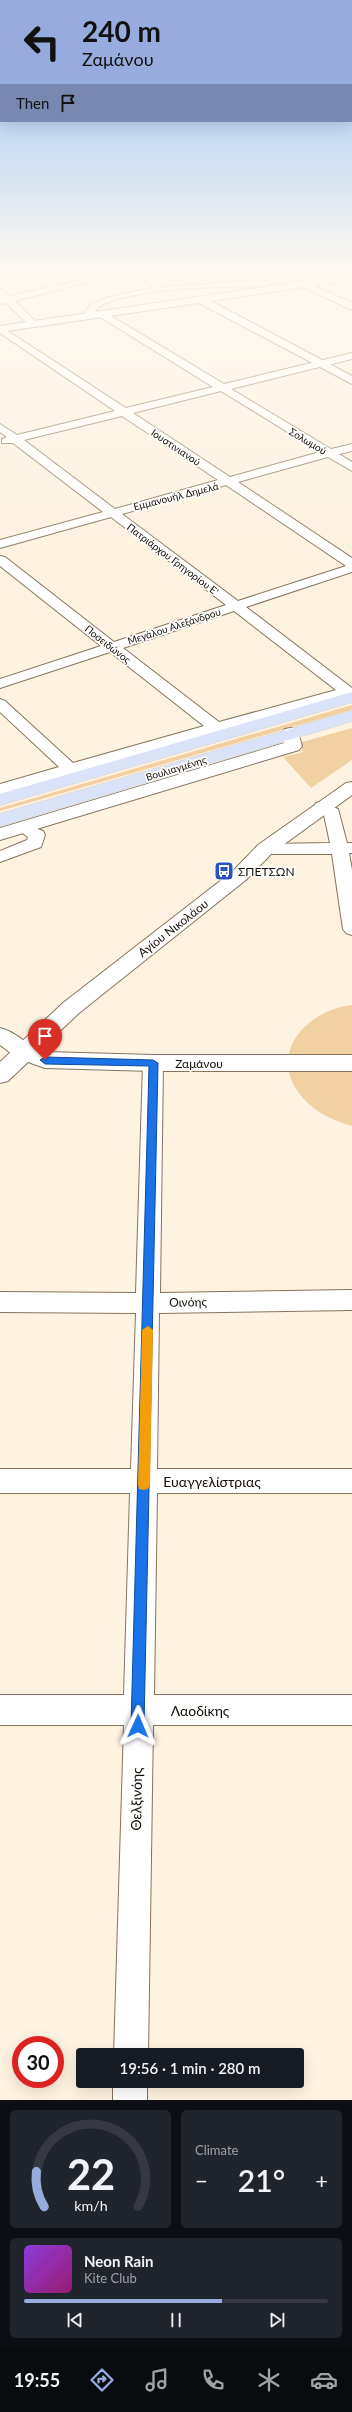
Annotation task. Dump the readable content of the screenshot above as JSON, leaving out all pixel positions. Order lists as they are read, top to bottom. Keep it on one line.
{"streets":{"main road":["Βουλιαγμένης"],"street":["Σολωμού","Ιουστινιανού","Εμμανουήλ Δημελά","Πατριάρχου Γρηγορίου E'","Μεγάλου Αλεξάνδρου","Ποσειδώνος","Αγίου Νικολάου","Ζαμάνου","Οινόης","Ευαγγελίστριας","Λαοδίκης","Θελξινόης"]},"crossings":[["Σολωμού","Εμμανουήλ Δημελά"],["Ιουστινιανού","Εμμανουήλ Δημελά"],["Εμμανουήλ Δημελά","Πατριάρχου Γρηγορίου E'"],["Πατριάρχου Γρηγορίου E'","Μεγάλου Αλεξάνδρου"],["Πατριάρχου Γρηγορίου E'","Βουλιαγμένης"],["Μεγάλου Αλεξάνδρου","Ποσειδώνος"],["Αγίου Νικολάου","Ζαμάνου"],["Ζαμάνου","Θελξινόης"],["Οινόης","Θελξινόης"],["Ευαγγελίστριας","Θελξινόης"],["Λαοδίκης","Θελξινόης"]],"places":{"bus stop":["ΣΠΕΤΣΩΝ"]},"page":{"turn":["240 m","Ζαμάνου"],"then":"Then","limit":"30","trip":"19:56 · 1 min · 280 m","tile":"Climate","heat":["−","21°","+"],"song":["Neon Rain","Kite Club"],"tabs":"19:55","gauge":["22","km/h"]}}
